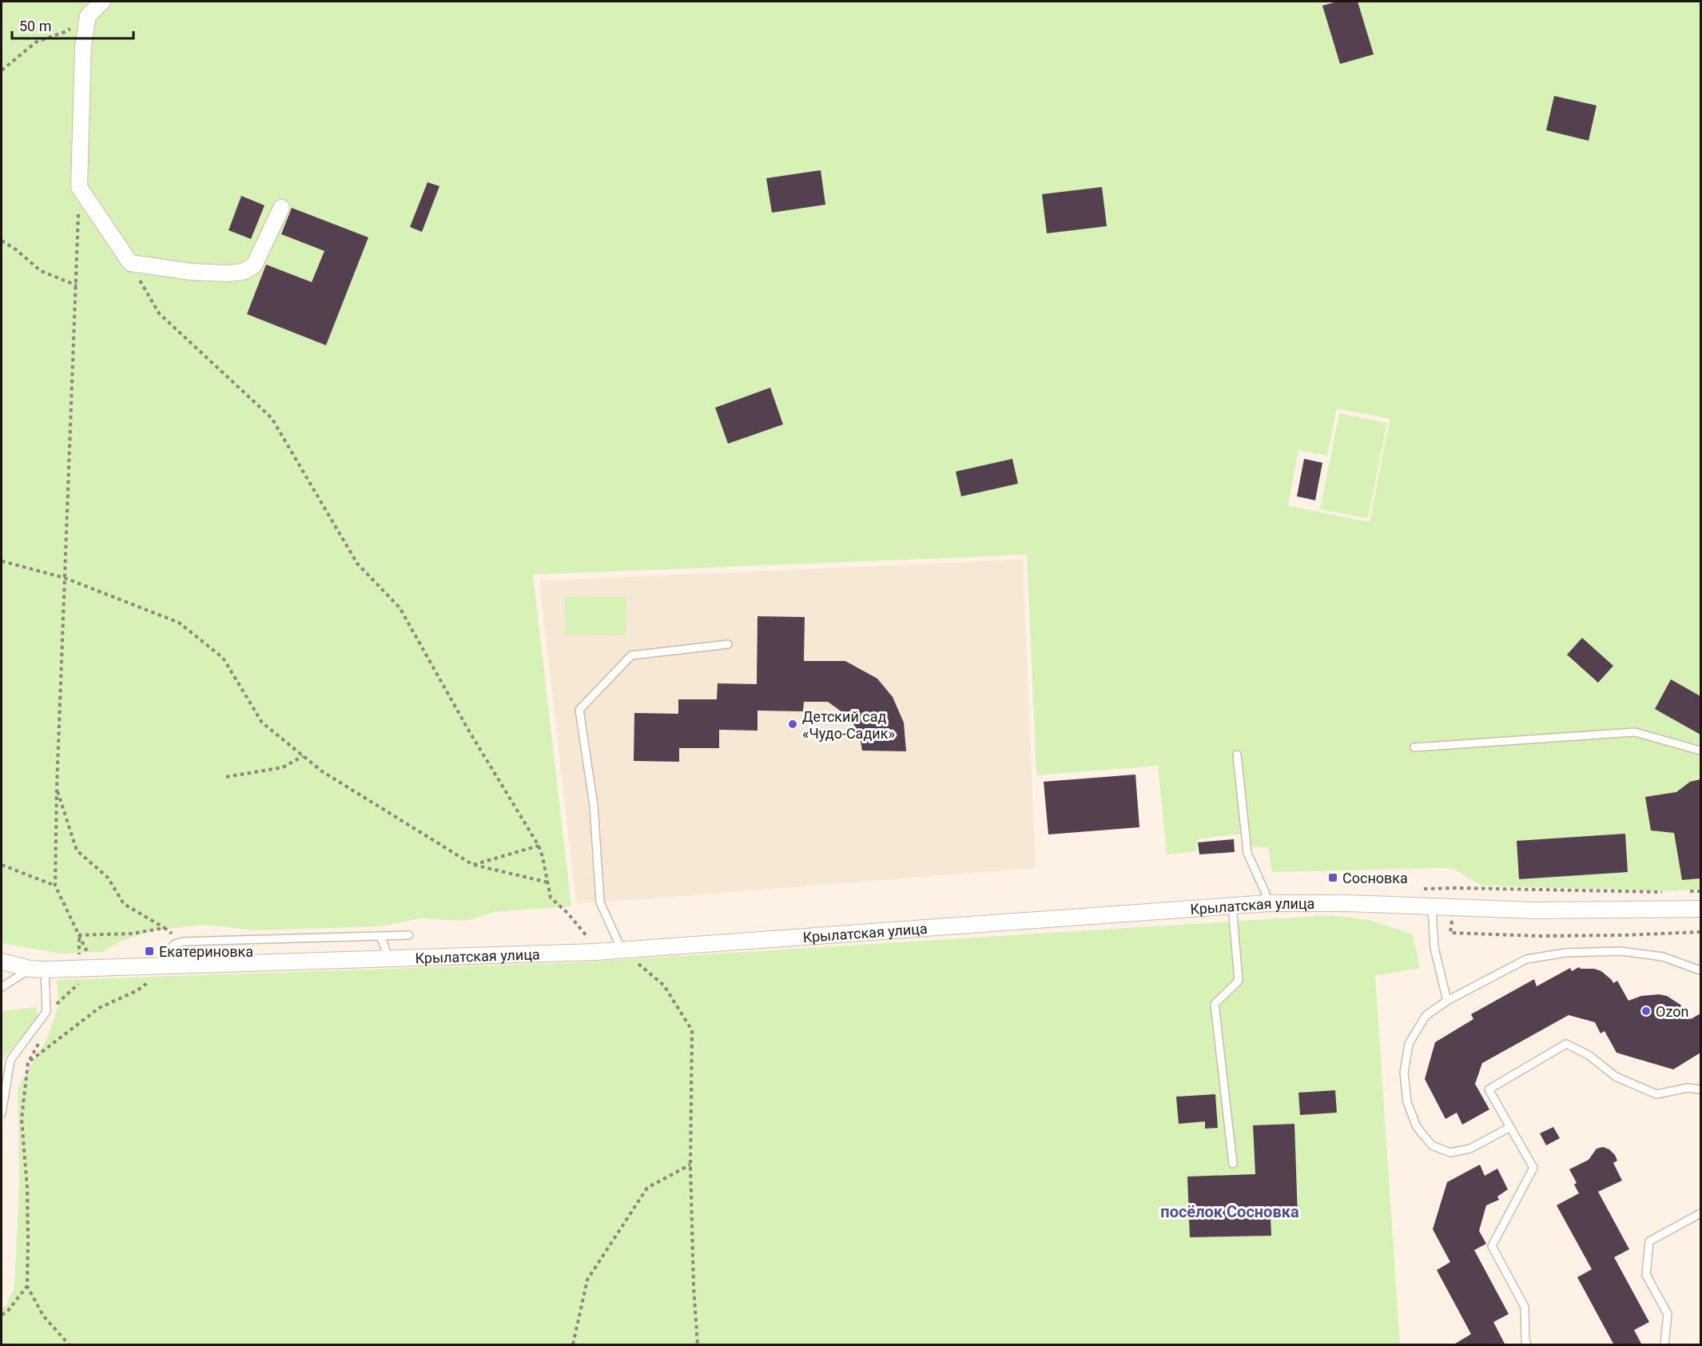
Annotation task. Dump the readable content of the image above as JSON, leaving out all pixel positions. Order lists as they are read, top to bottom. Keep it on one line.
{"streets":{"street":["Крылатская улица"]},"districts":["посёлок Сосновка"],"places":{"other":["Детский сад «Чудо-Садик»","Ozon"],"transit":["Сосновка","Екатериновка"]},"scale_bar":"50 m"}
